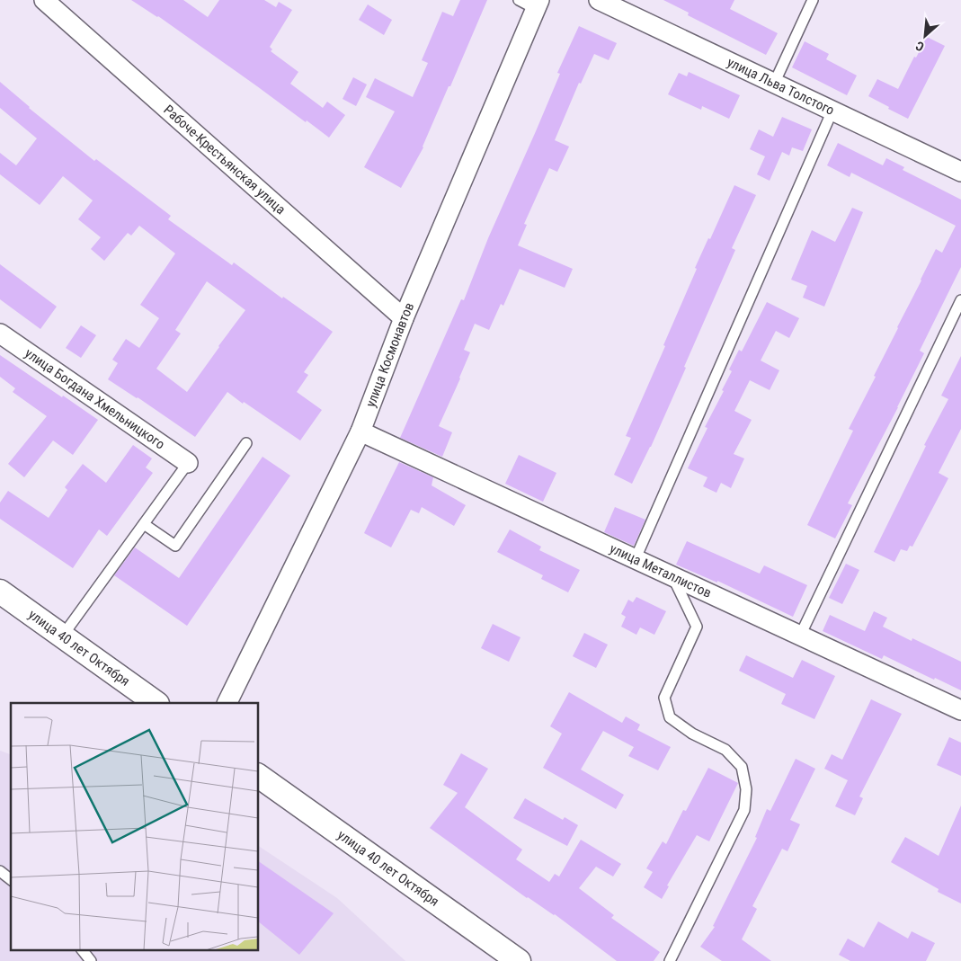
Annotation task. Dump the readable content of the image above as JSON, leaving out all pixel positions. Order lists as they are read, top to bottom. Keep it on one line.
{"streets":{"street":["улица Льва Толстого","Рабоче-Крестьянская улица","улица Космонавтов","улица Богдана Хмельницкого","улица Металлистов","улица 40 лет Октября"]},"crossings":[["Рабоче-Крестьянская улица","улица Космонавтов"],["улица Космонавтов","улица Металлистов"]],"north":"bottom left"}
